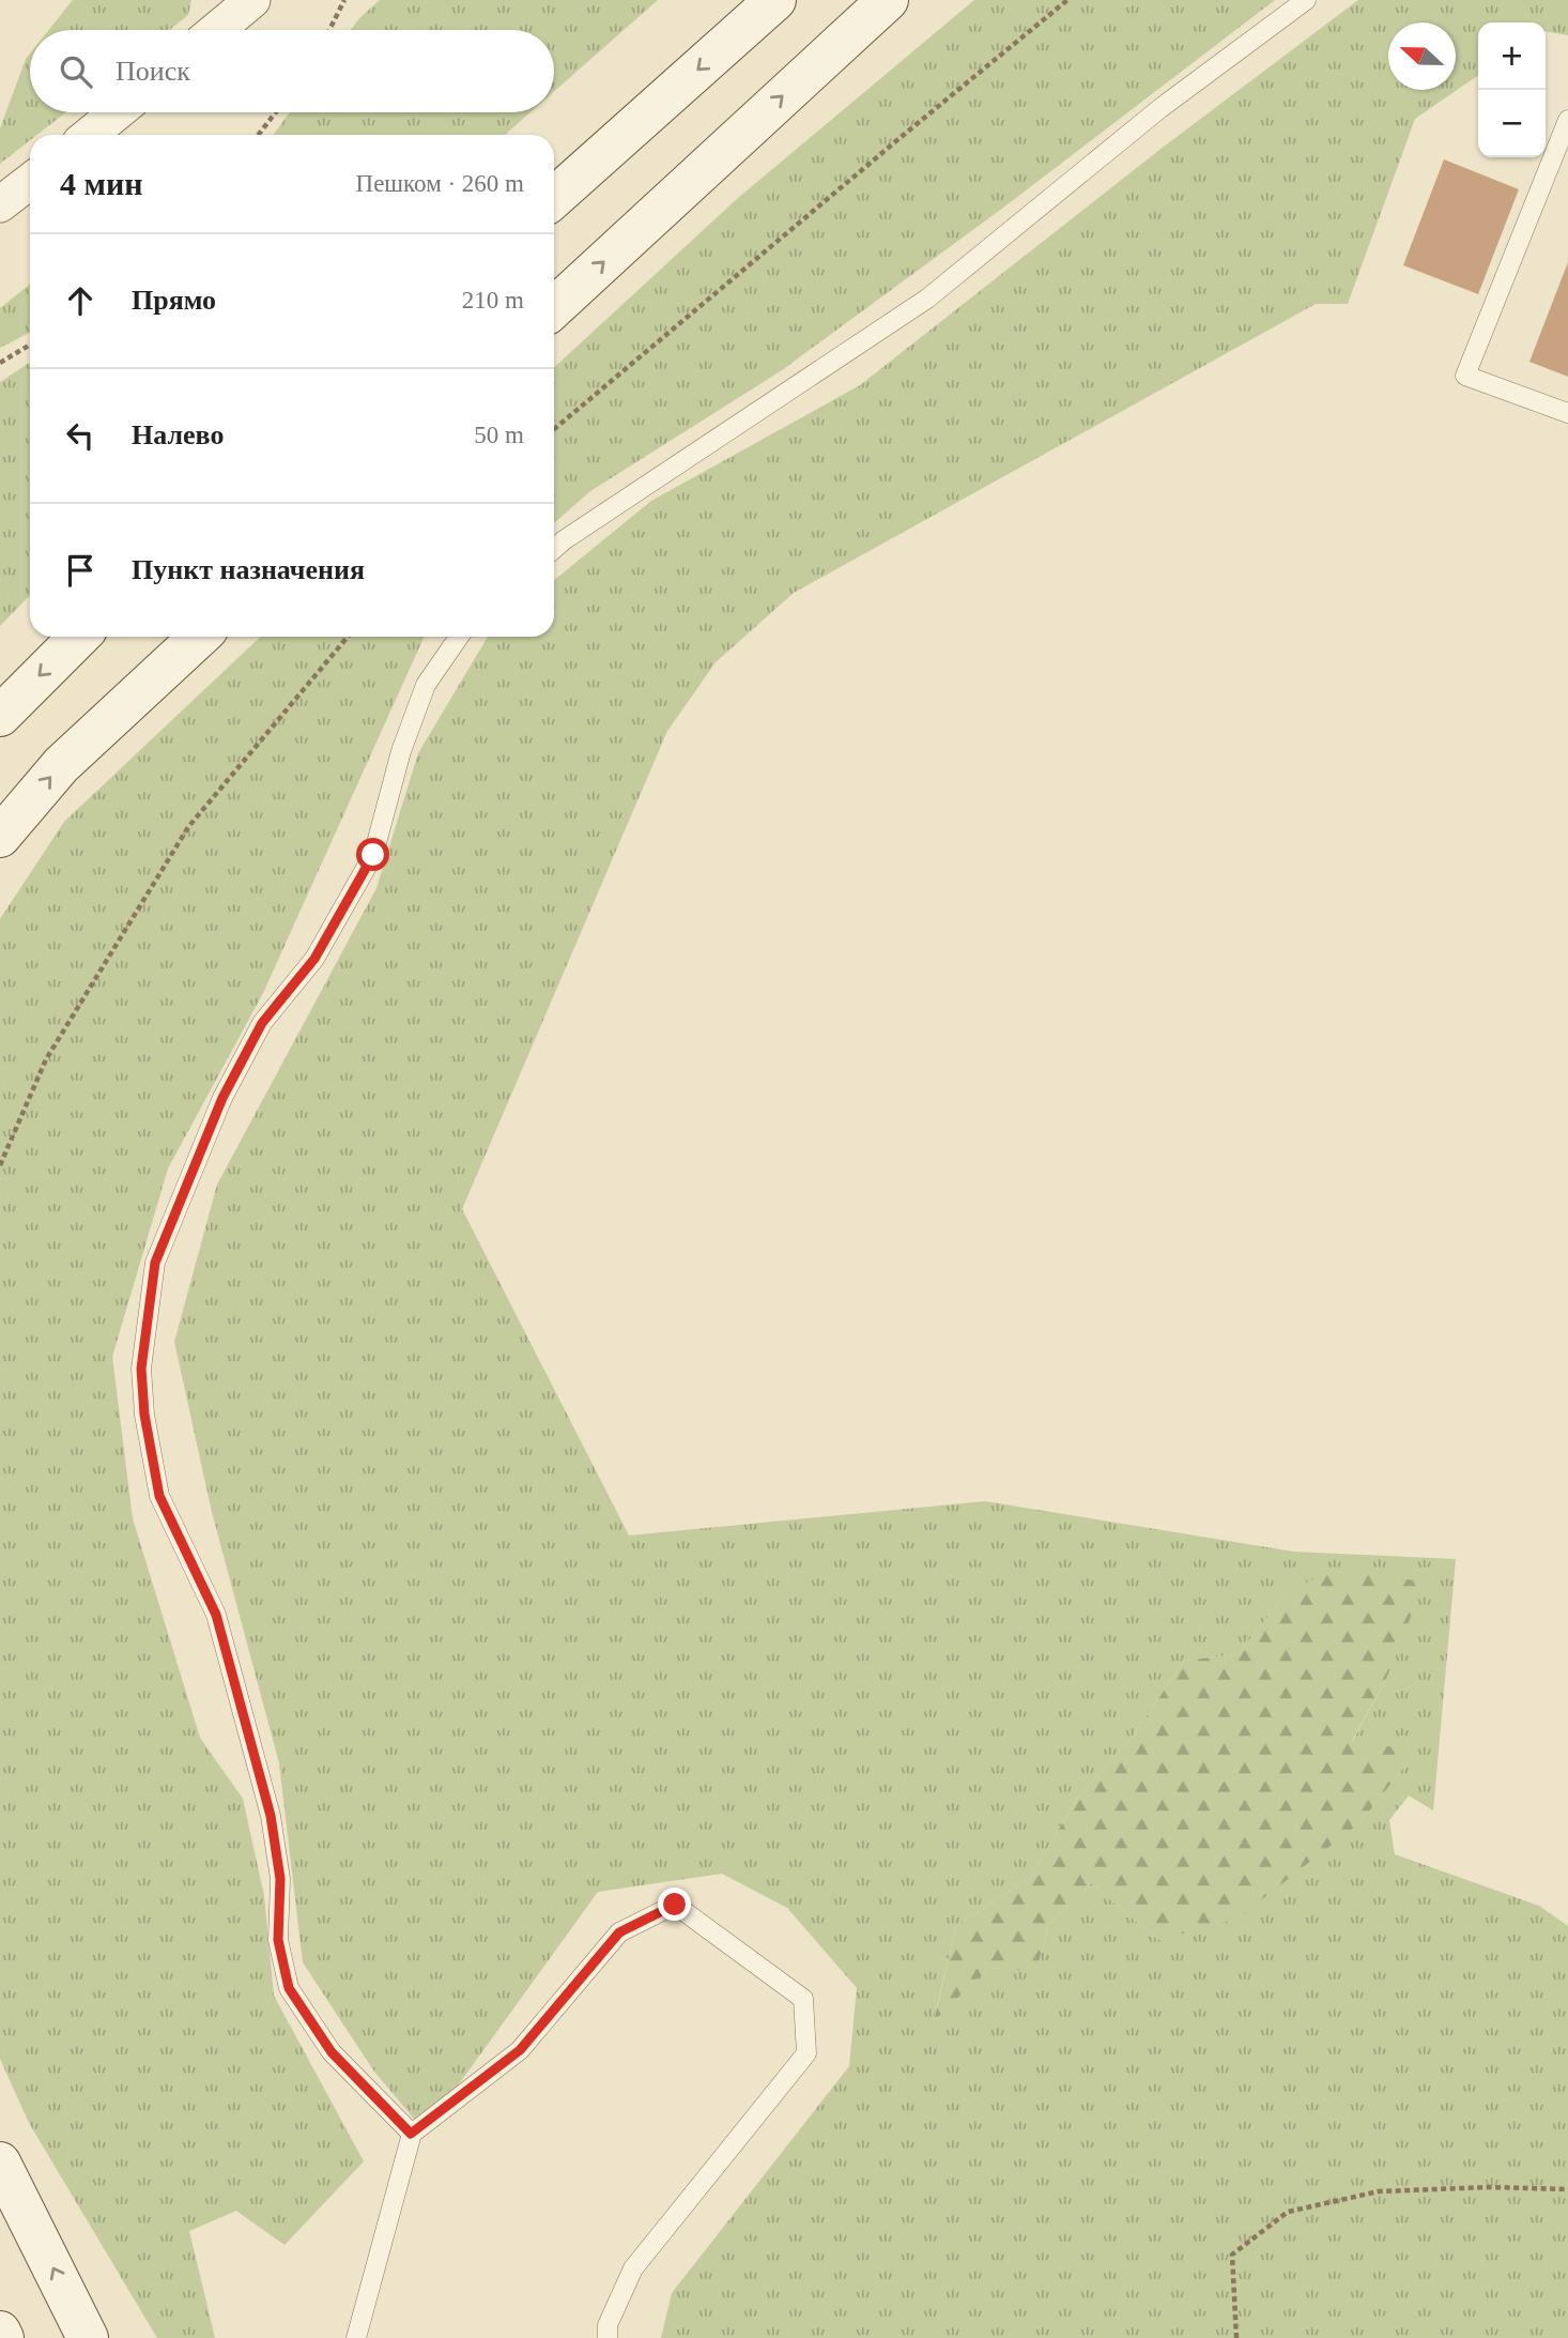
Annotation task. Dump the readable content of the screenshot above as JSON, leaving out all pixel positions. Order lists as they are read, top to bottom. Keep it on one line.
{"north":"left","page":{"map_buttons":["+","−"],"search":"Поиск","heading":["4 мин","Пешком · 260 m"],"list":[["Прямо","210 m"],["Налево","50 m"],"Пункт назначения"]}}
